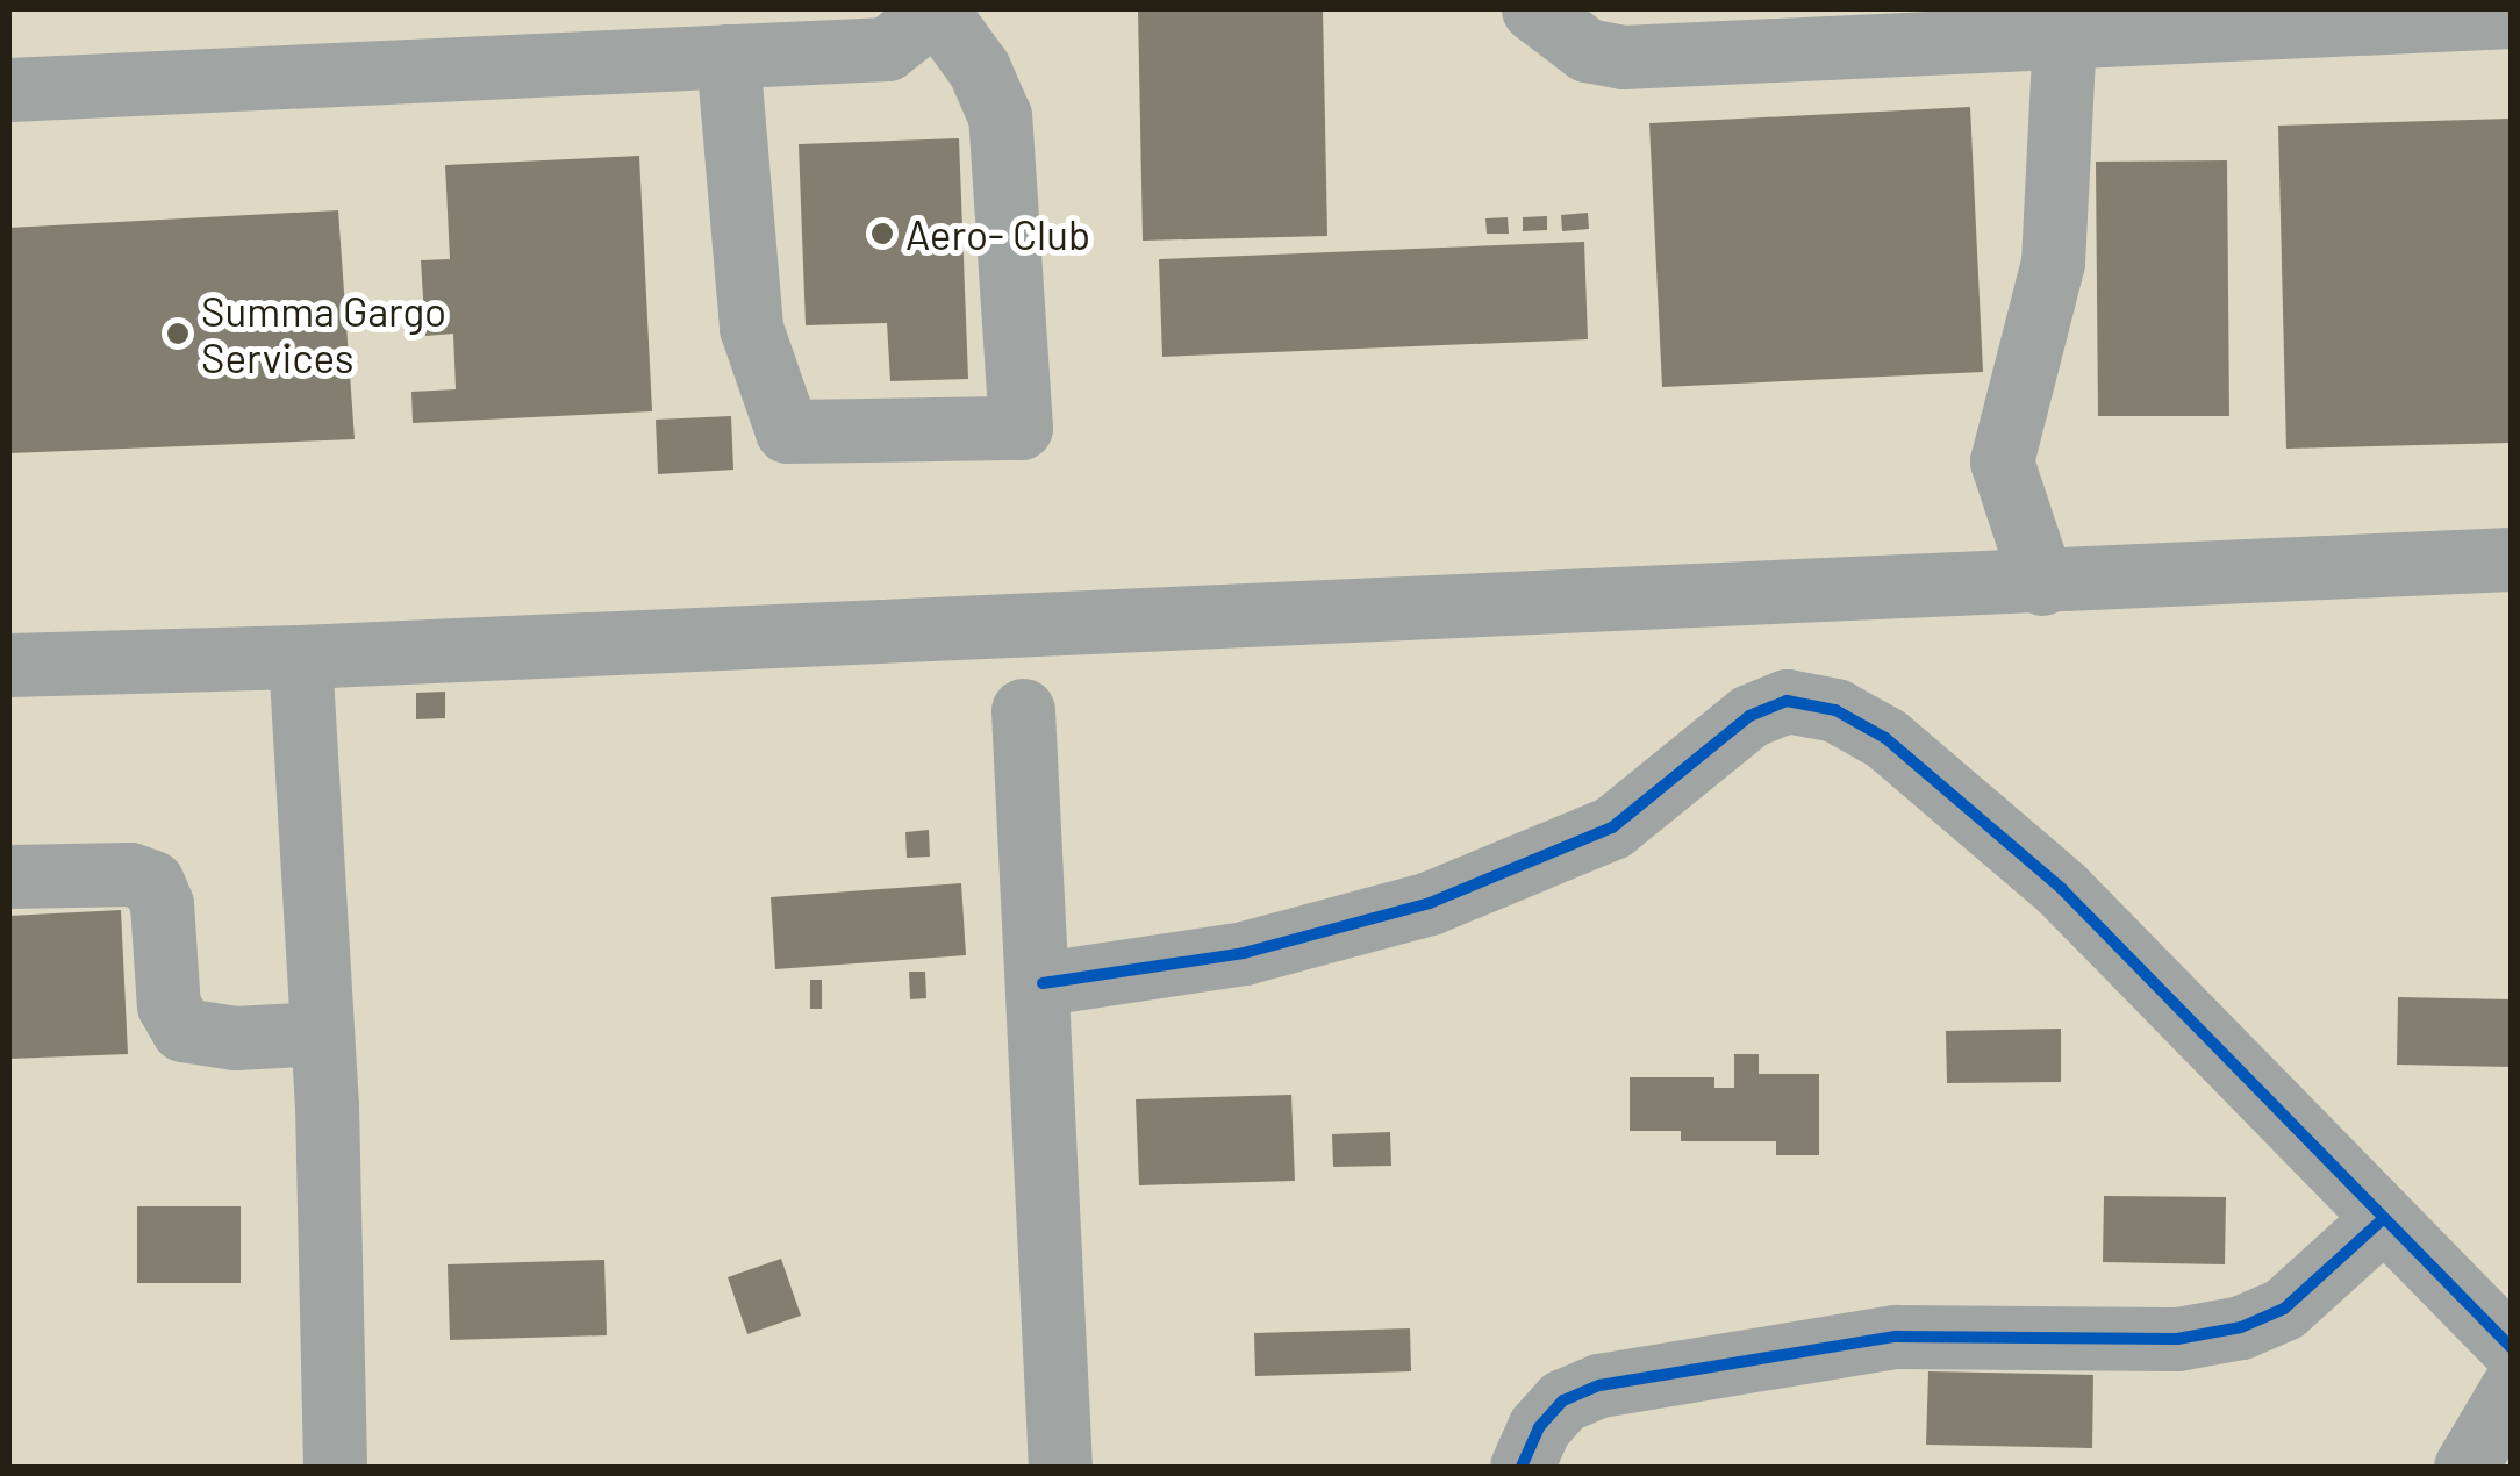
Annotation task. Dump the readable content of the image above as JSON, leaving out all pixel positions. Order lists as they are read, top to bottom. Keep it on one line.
{"places":["Aero- Club","Summa Gargo Services"]}
